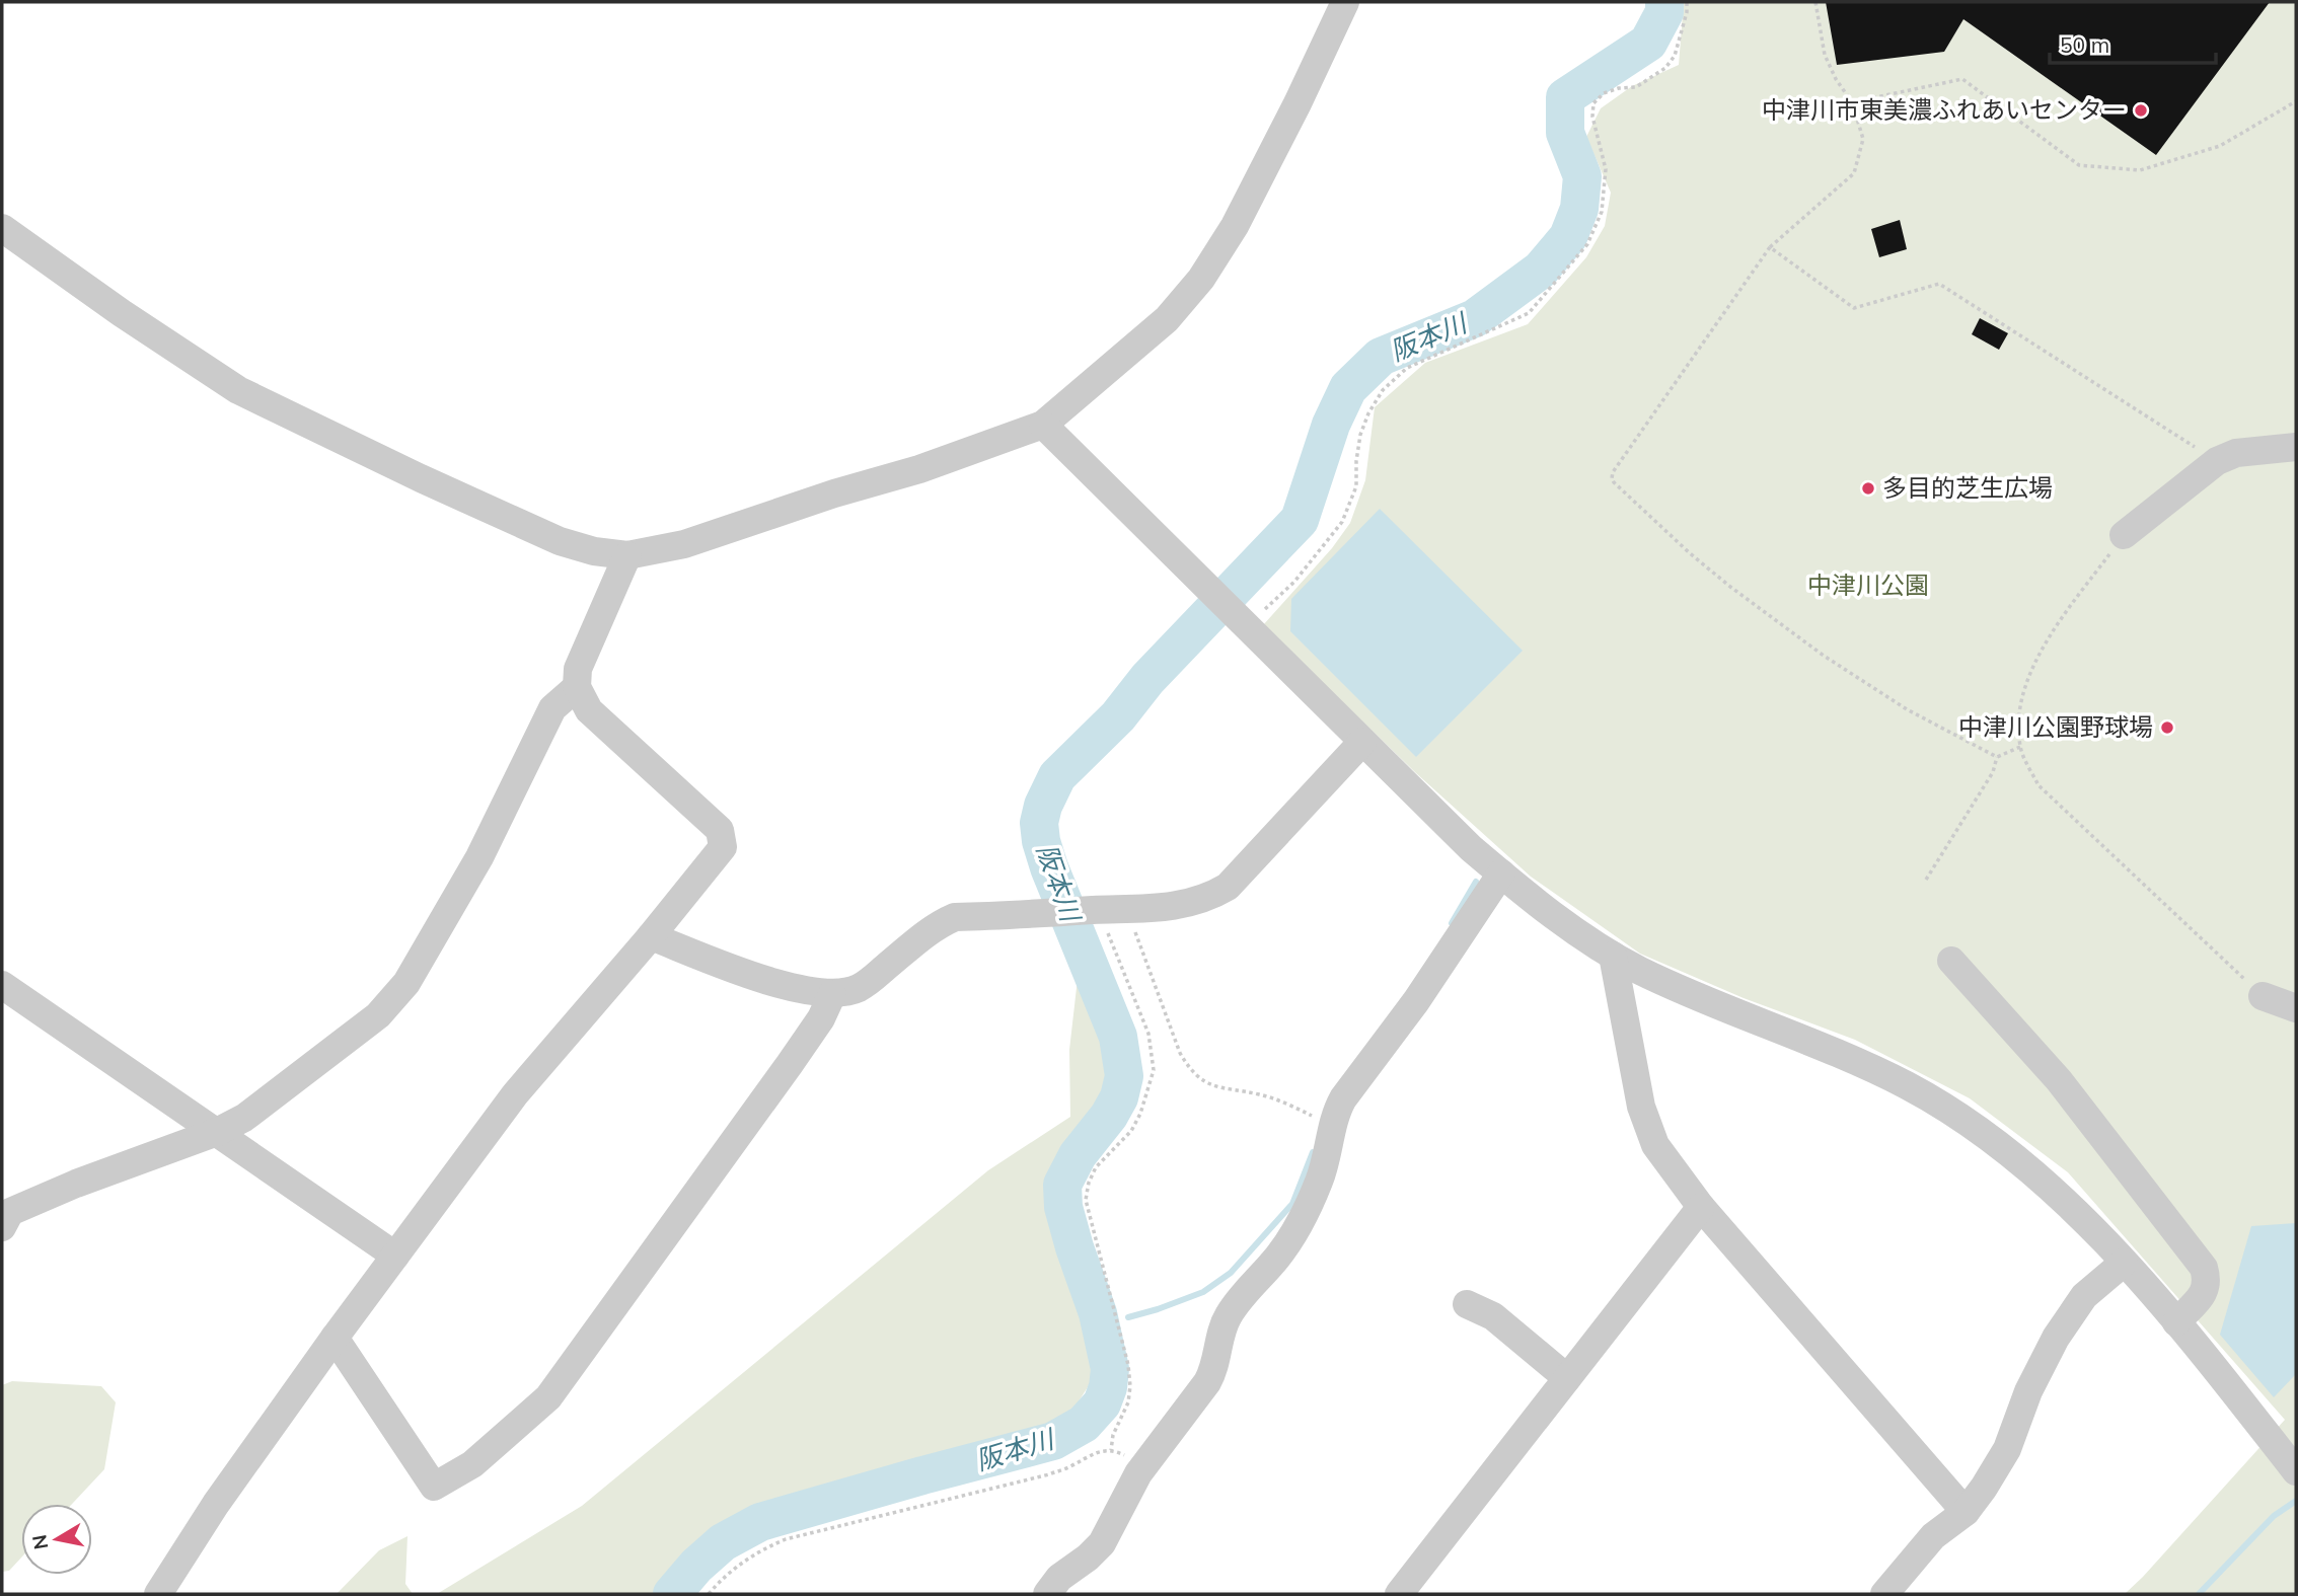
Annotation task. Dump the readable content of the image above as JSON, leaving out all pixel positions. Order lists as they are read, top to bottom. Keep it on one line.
{"water":["阪本川"],"parks":["中津川公園"],"places":["中津川市東美濃ふれあいセンター","多目的芝生広場","中津川公園野球場"],"scale_bar":"50 m","north":"left"}
